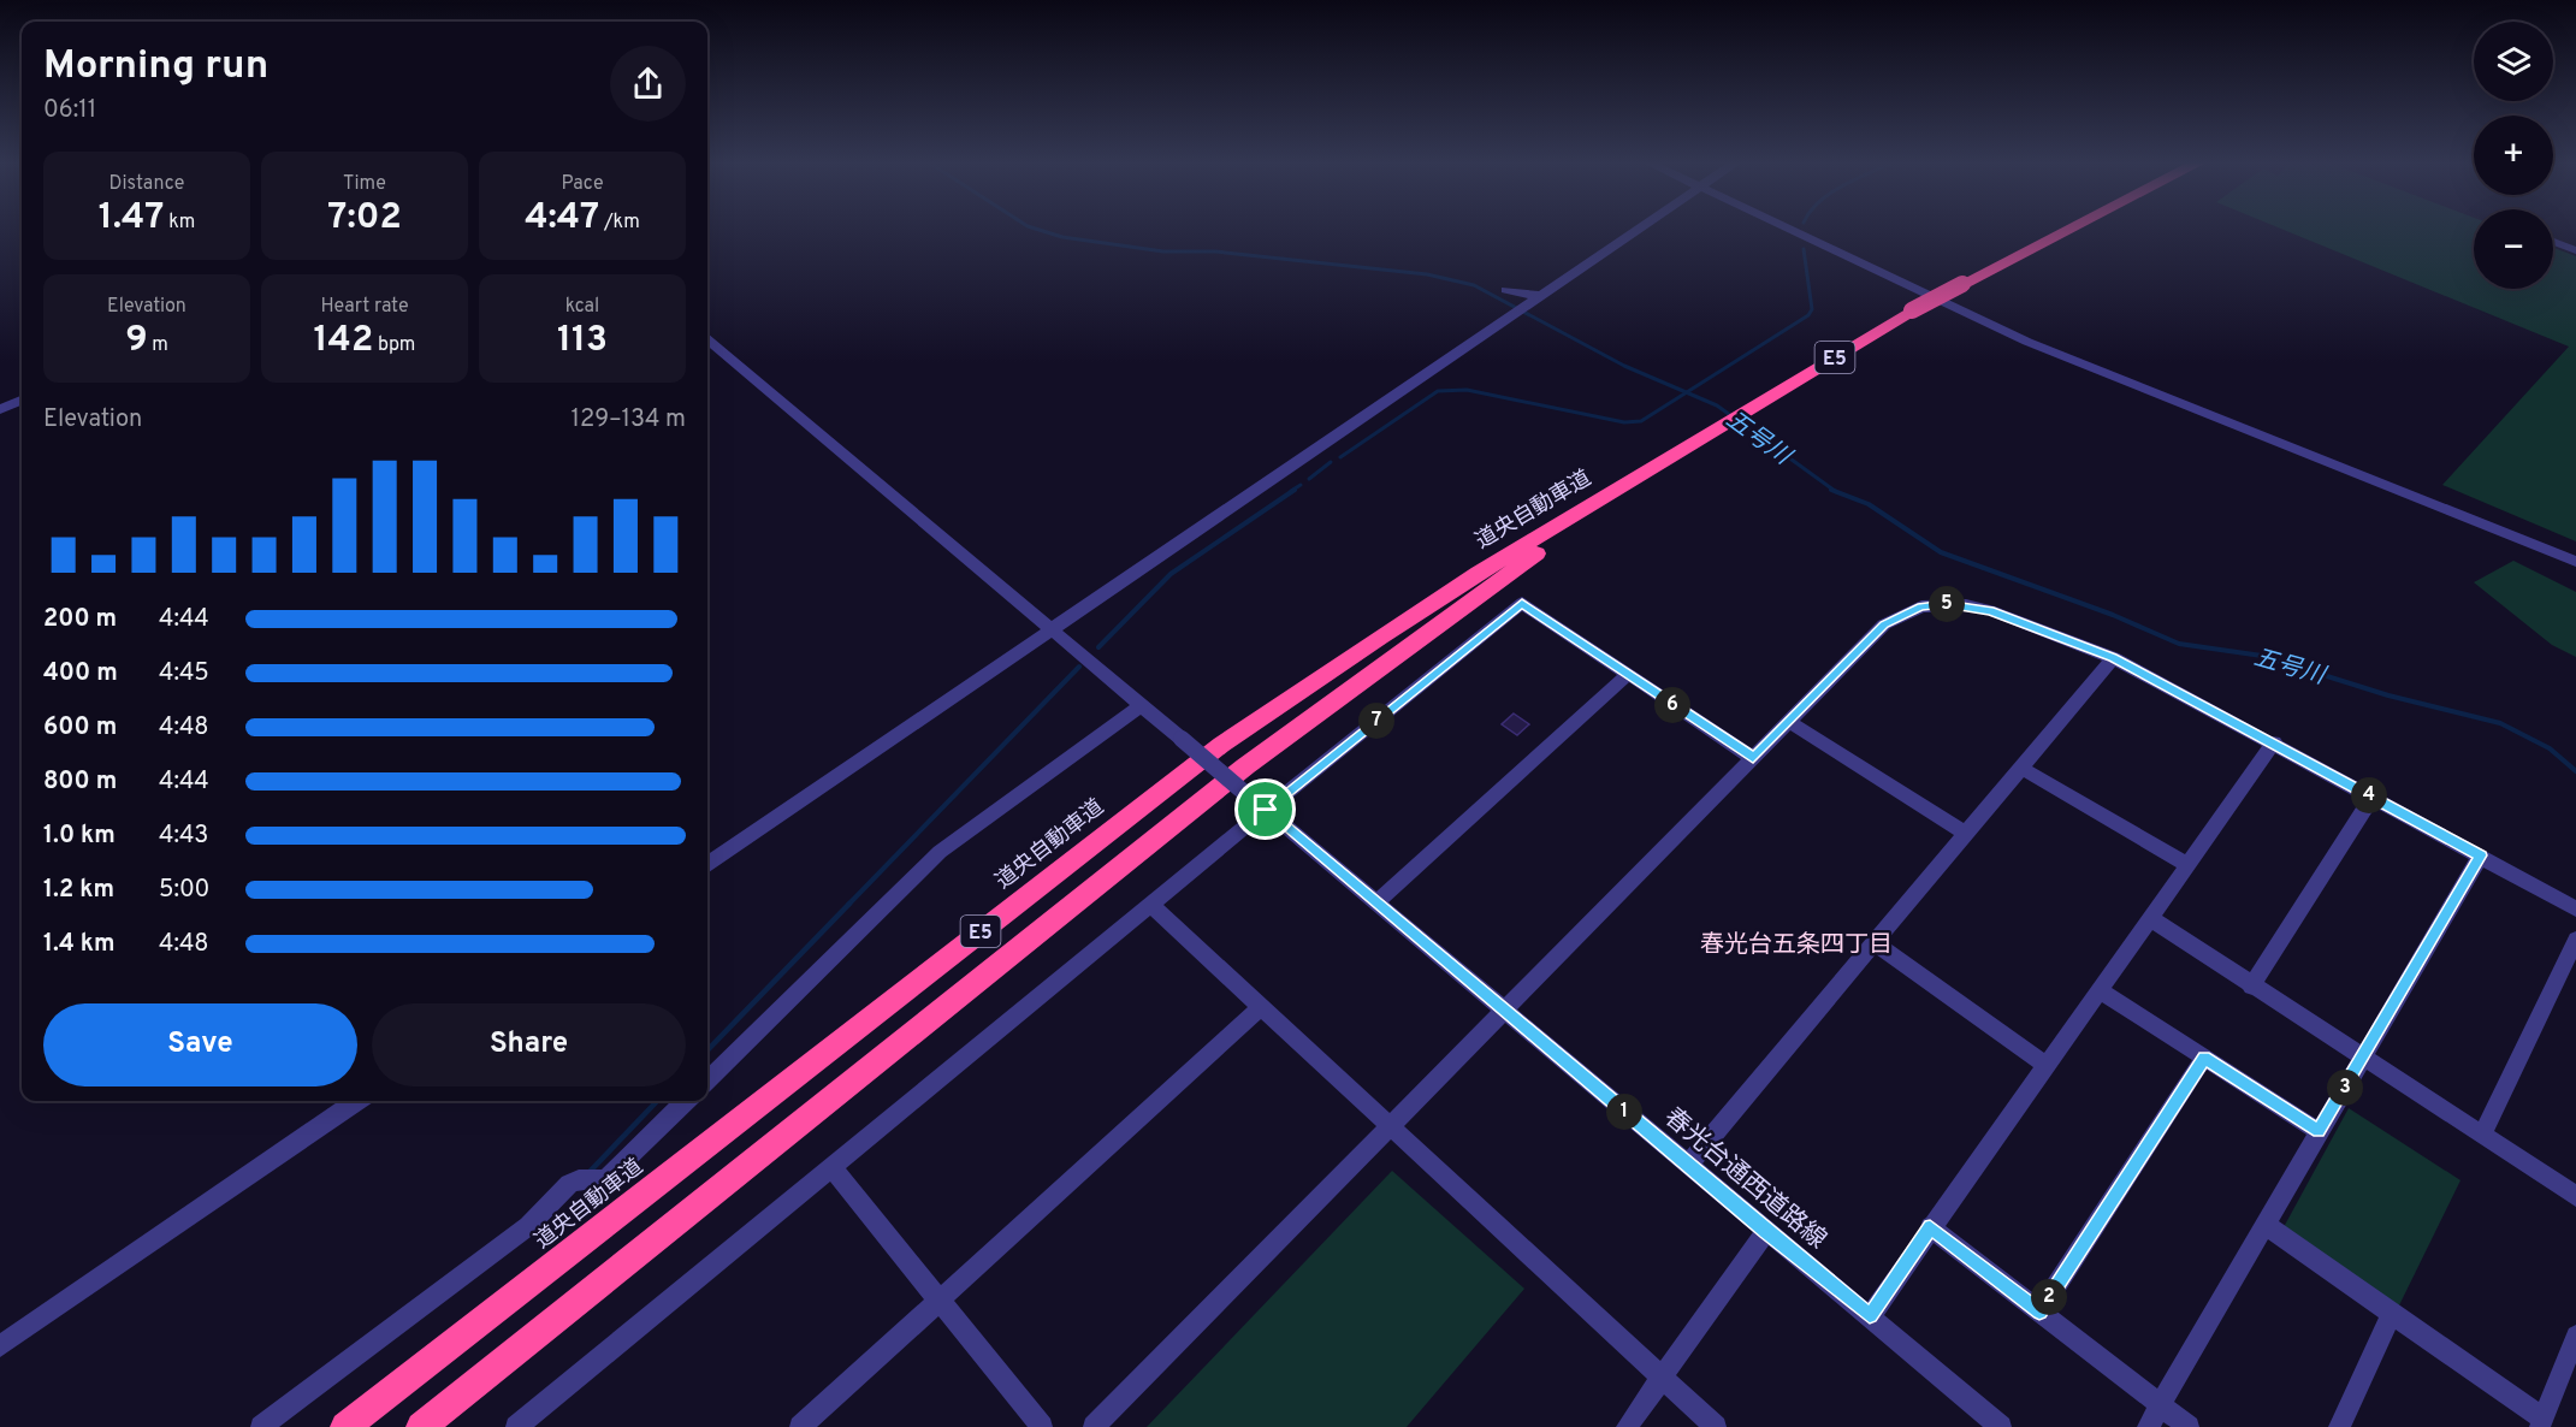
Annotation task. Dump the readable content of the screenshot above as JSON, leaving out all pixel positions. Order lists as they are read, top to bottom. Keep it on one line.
{"streets":{"highway":["E5","道央自動車道"],"street":["春光台通西道路線"]},"districts":["春光台五条四丁目"],"water":["五号川"],"page":{"map_buttons":["+","−"],"heading":["Morning run","06:11"],"stats":[["Distance","1.47 km"],["Time","7:02"],["Pace","4:47 /km"],["Elevation","9 m"],["Heart rate","142 bpm"],["kcal","113"]],"chart":["Elevation","129–134 m"],"pins":["5","6","7","4","3","1","2"],"list":[{"name":"200 m","note":"4:44"},{"name":"400 m","note":"4:45"},{"name":"600 m","note":"4:48"},{"name":"800 m","note":"4:44"},{"name":"1.0 km","note":"4:43"},{"name":"1.2 km","note":"5:00"},{"name":"1.4 km","note":"4:48"}],"buttons":["Save","Share"]}}
